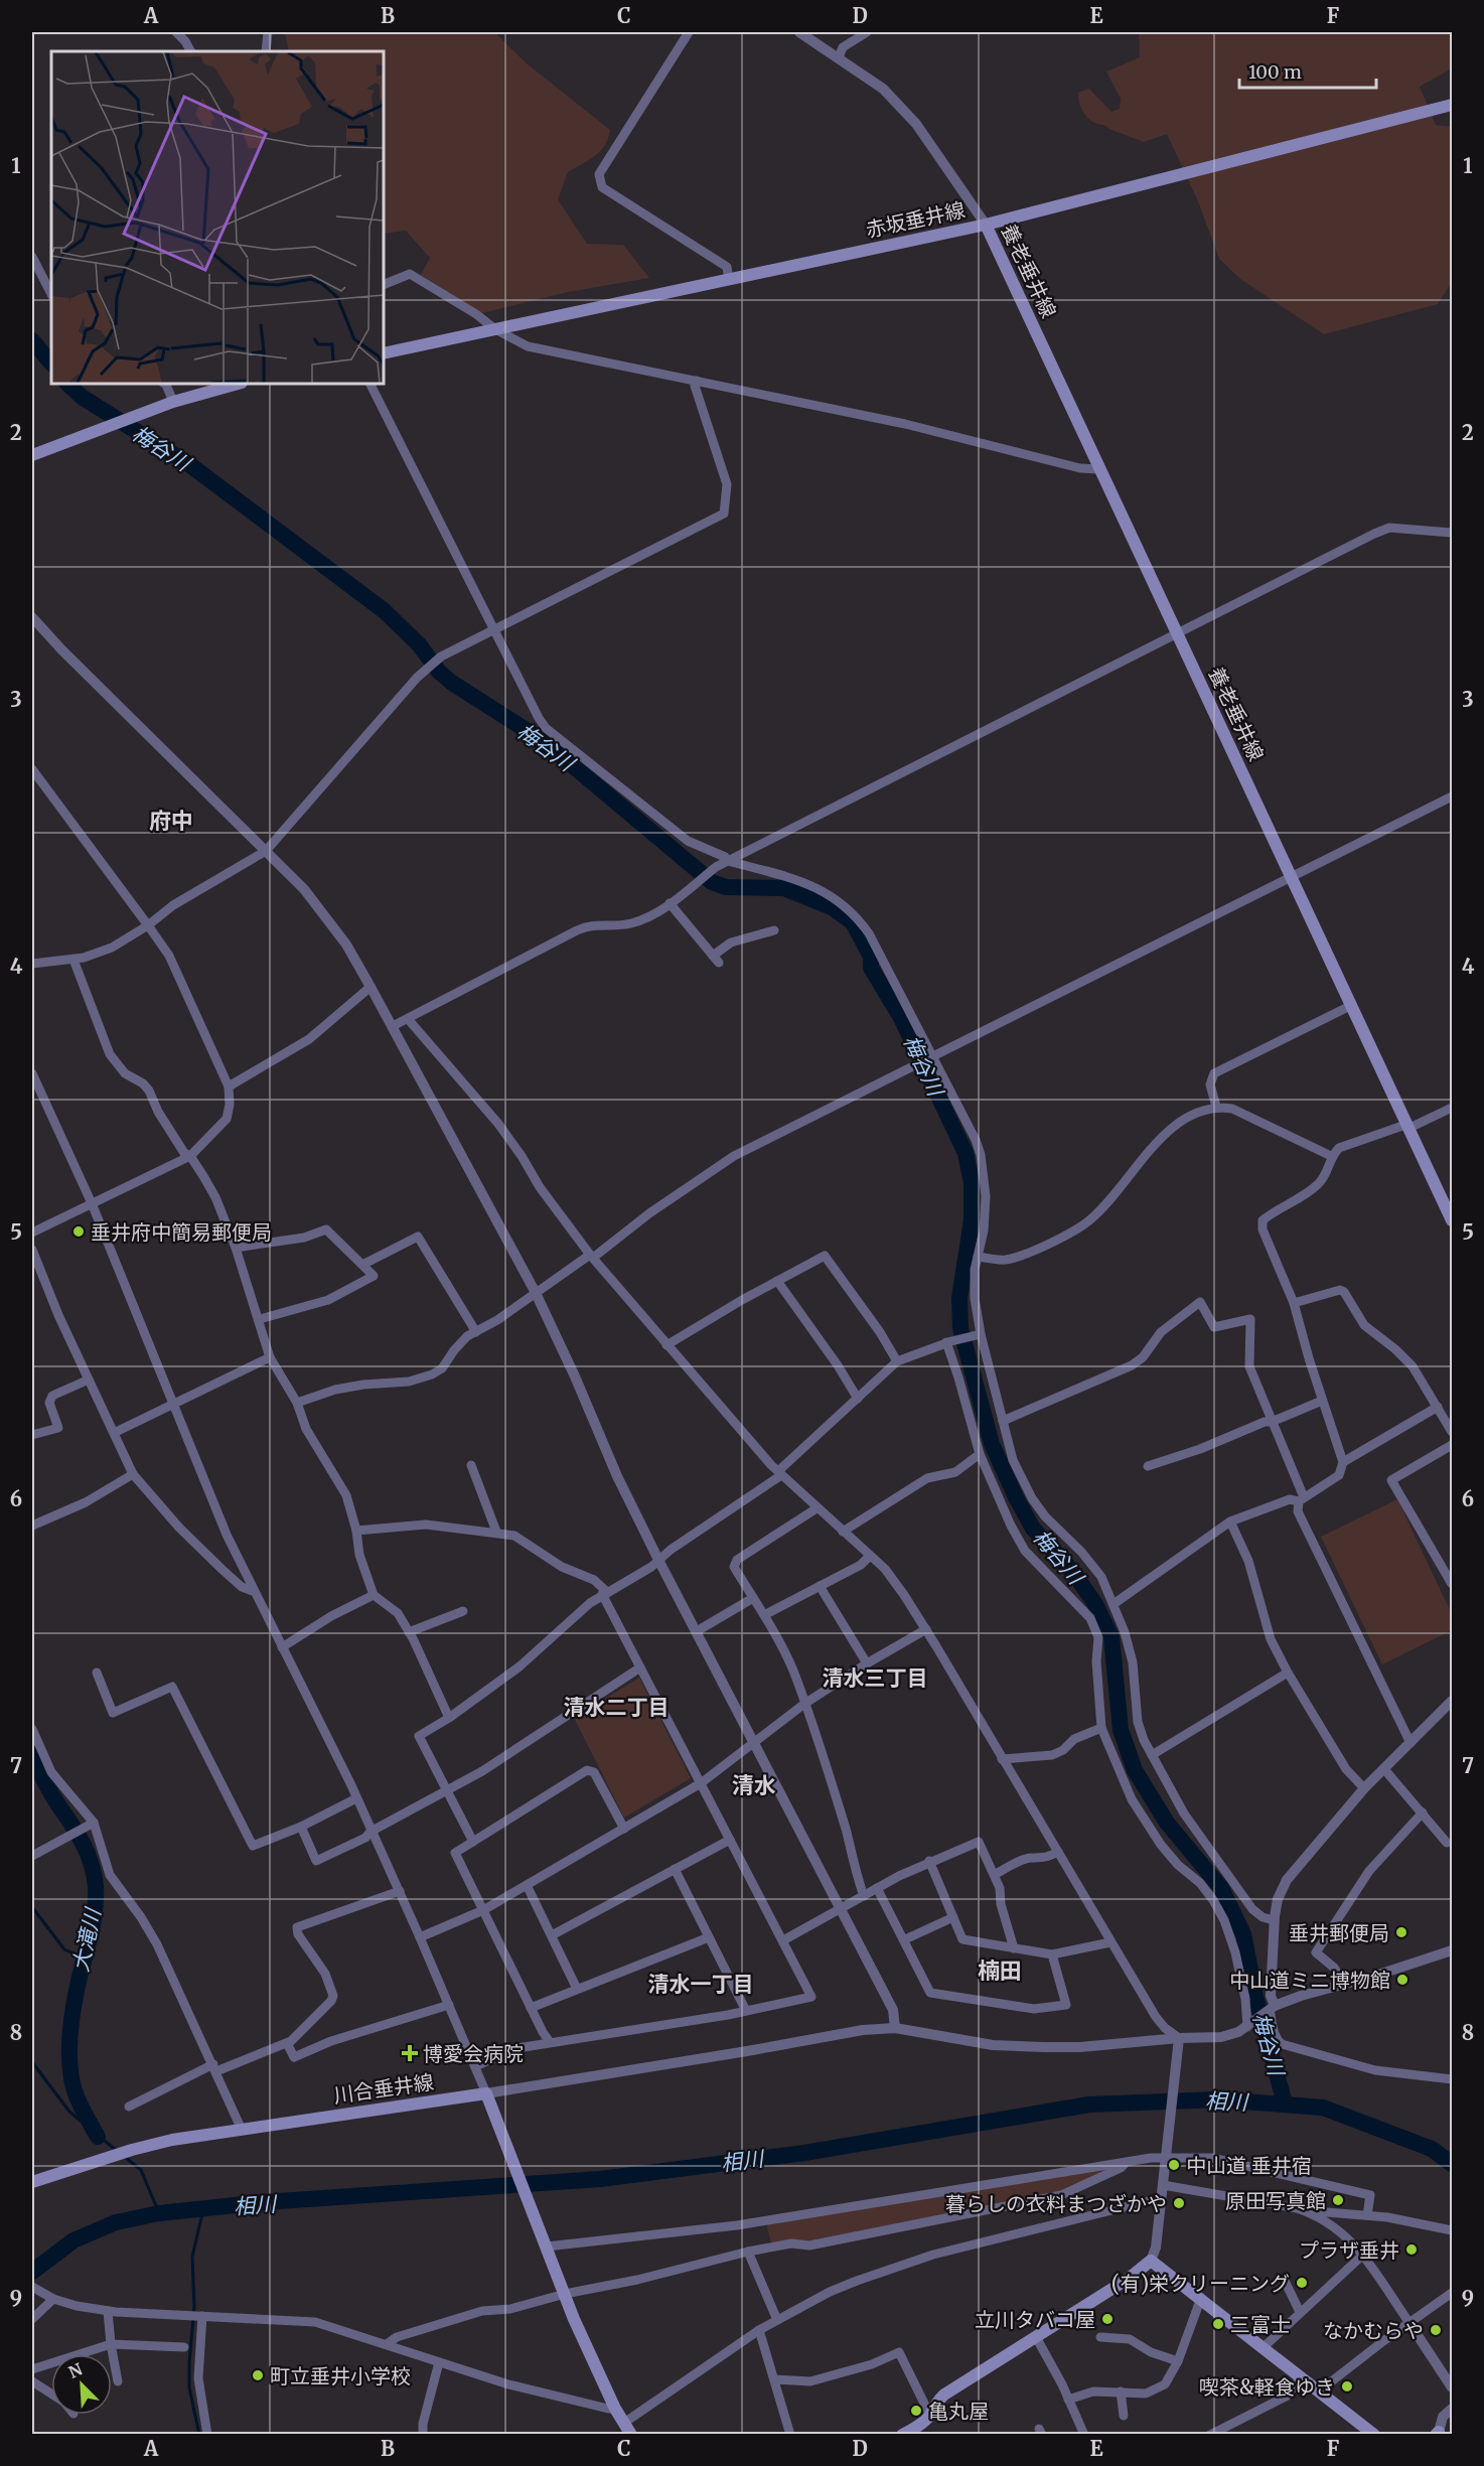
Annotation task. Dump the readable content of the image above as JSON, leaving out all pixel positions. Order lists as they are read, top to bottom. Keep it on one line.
{"streets":{"main road":["赤坂垂井線","養老垂井線","川合垂井線"]},"crossings":[["赤坂垂井線","養老垂井線"]],"districts":["府中","清水三丁目","清水二丁目","清水","楠田","清水一丁目"],"water":["梅谷川","大滝川","相川"],"places":{"other":["垂井府中簡易郵便局","垂井郵便局","中山道ミニ博物館","中山道 垂井宿","原田写真館","暮らしの衣料まつざかや","プラザ垂井","(有)栄クリーニング","立川タバコ屋","三富士","なかむらや","町立垂井小学校","喫茶&軽食ゆき","亀丸屋"],"health":["博愛会病院"]},"scale_bar":"100 m","north":"top left","grid":{"columns":["A","B","C","D","E","F"],"rows":["1","2","3","4","5","6","7","8","9"]}}
